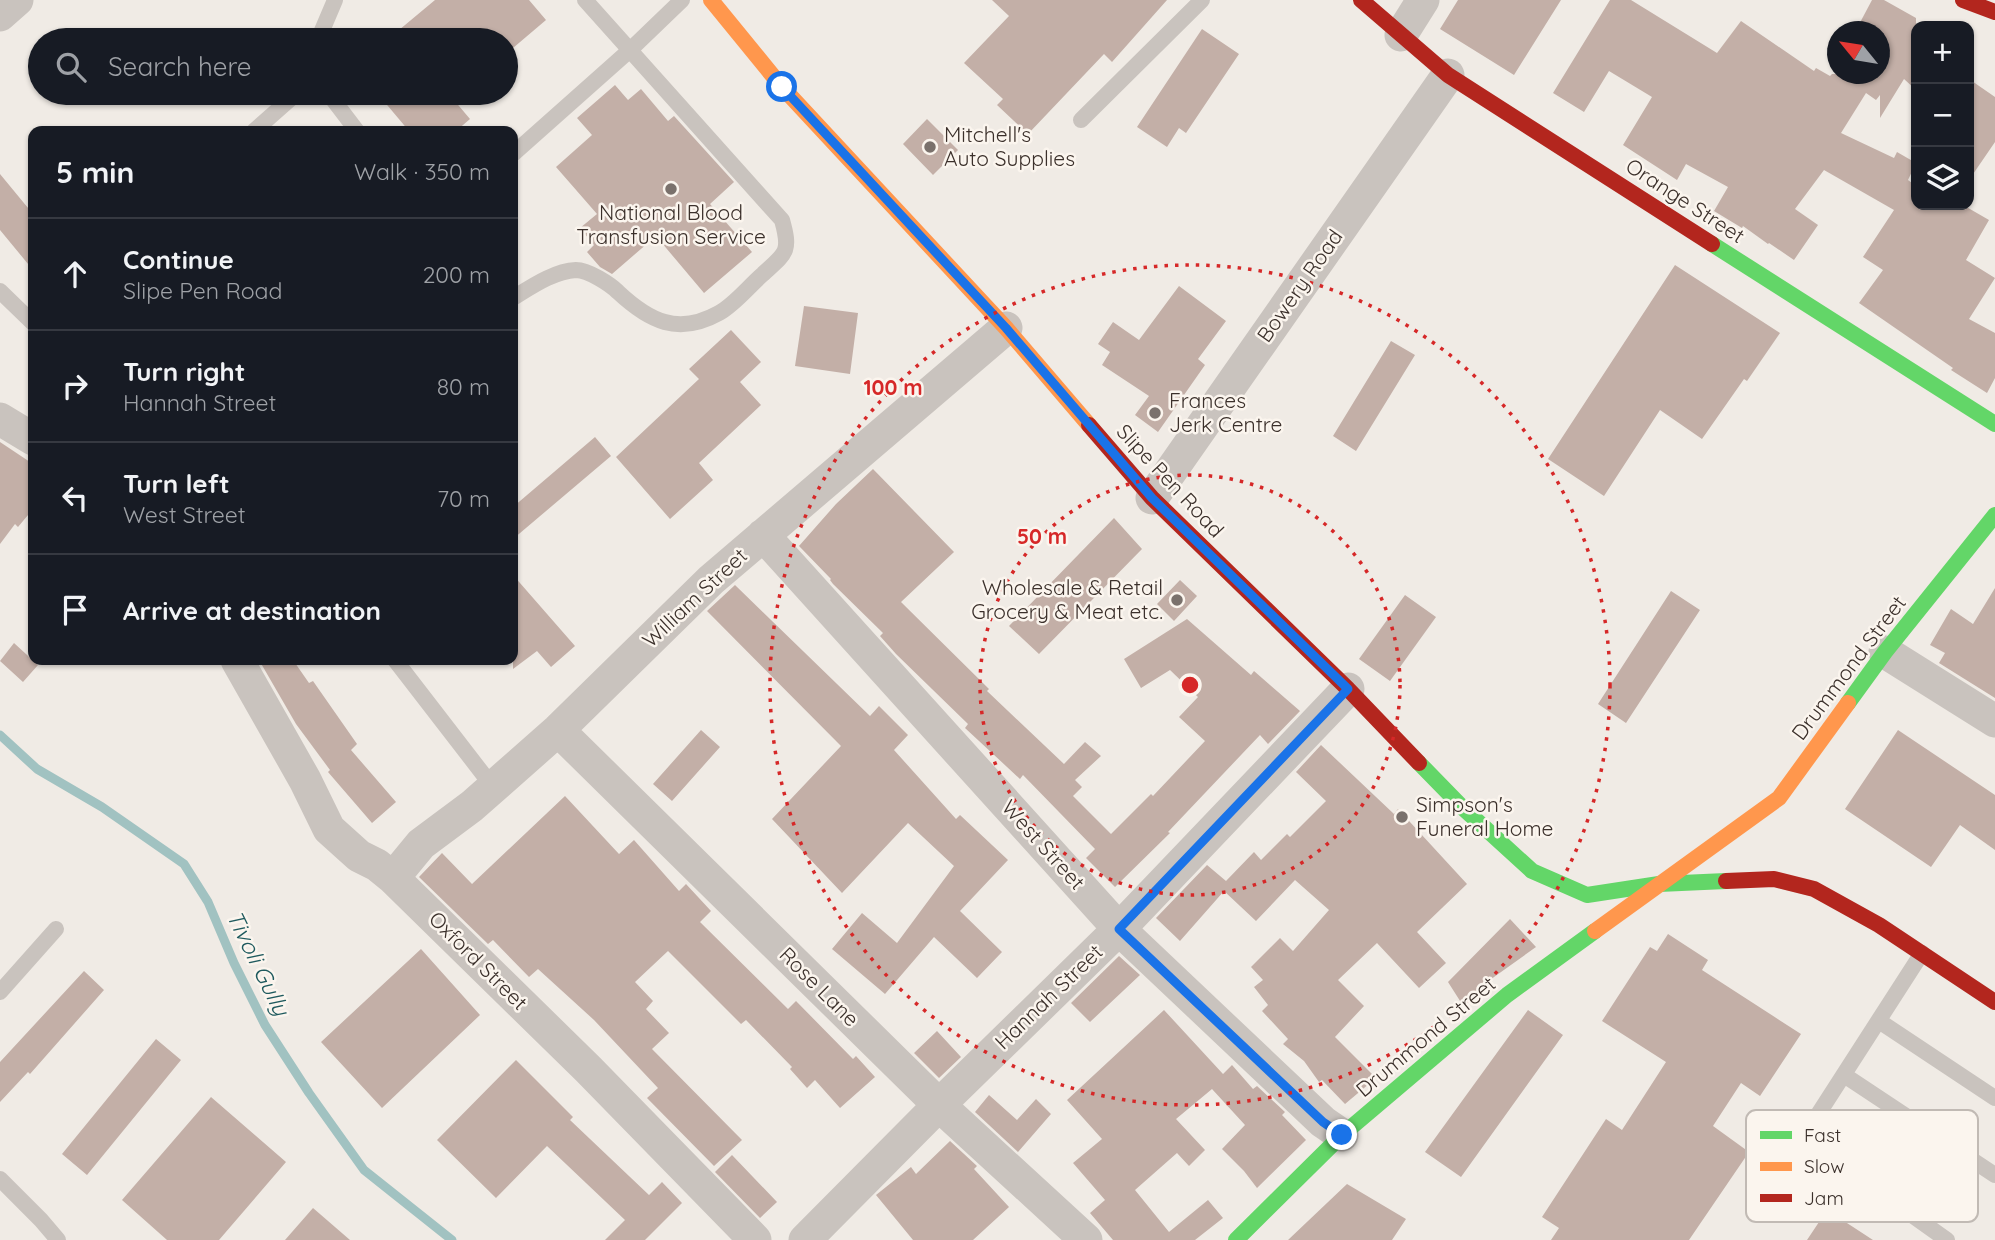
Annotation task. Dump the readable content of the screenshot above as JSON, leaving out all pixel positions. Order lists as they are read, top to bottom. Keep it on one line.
{"streets":{"street":["Orange Street","Bowery Road","Slipe Pen Road","William Street","Drummond Street","West Street","Oxford Street","Rose Lane","Hannah Street"]},"crossings":[["Orange Street","Bowery Road"],["Bowery Road","Slipe Pen Road"],["Slipe Pen Road","William Street"],["Slipe Pen Road","Drummond Street"],["Slipe Pen Road","Hannah Street"],["William Street","West Street"],["William Street","Oxford Street"],["William Street","Rose Lane"],["Drummond Street","West Street"],["West Street","Hannah Street"],["Rose Lane","Hannah Street"]],"water":["Tivoli Gully"],"places":["Mitchell's Auto Supplies","National Blood Transfusion Service","Frances Jerk Centre","Wholesale & Retail Grocery & Meat etc.","Simpson's Funeral Home"],"legend":["Fast","Slow","Jam"],"north":"top left","page":{"map_buttons":["+","−"],"search":"Search here","heading":["5 min","Walk · 350 m"],"list":[["Continue","Slipe Pen Road","200 m"],["Turn right","Hannah Street","80 m"],["Turn left","West Street","70 m"],"Arrive at destination"]},"rings":["100 m","50 m"]}
